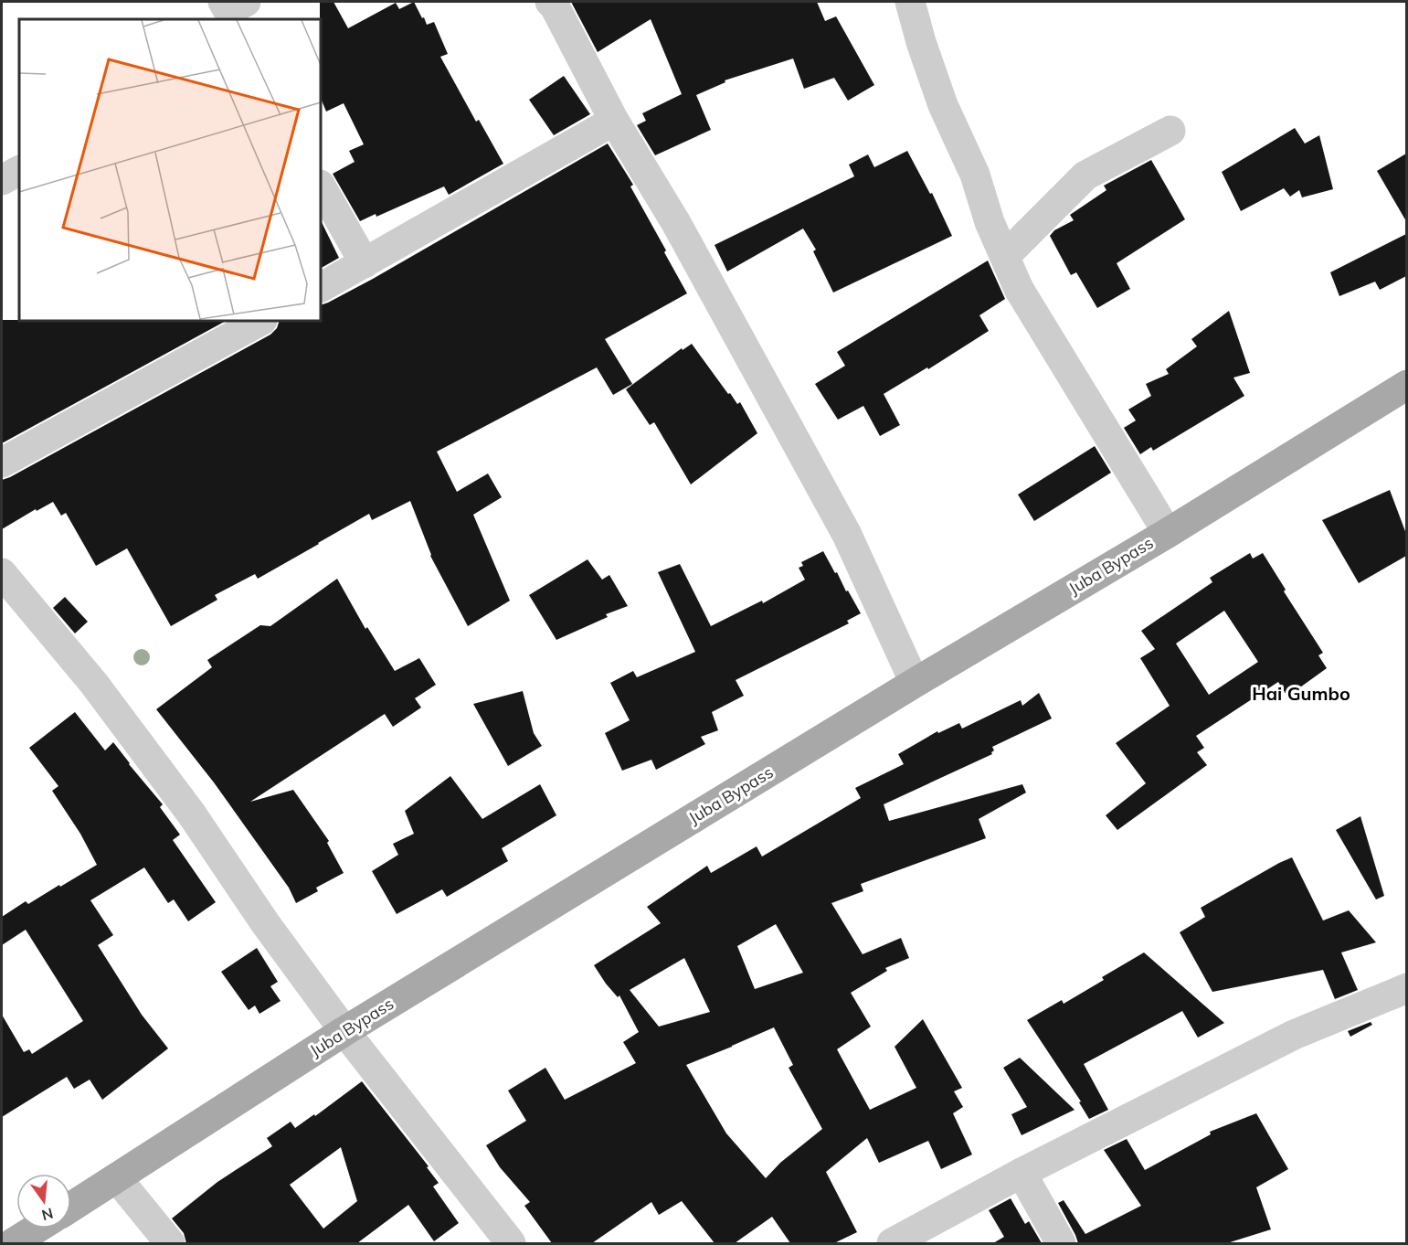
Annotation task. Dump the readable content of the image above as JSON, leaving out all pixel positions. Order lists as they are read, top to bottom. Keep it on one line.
{"streets":{"main road":["Juba Bypass"]},"districts":["Hai Gumbo"],"north":"bottom"}
